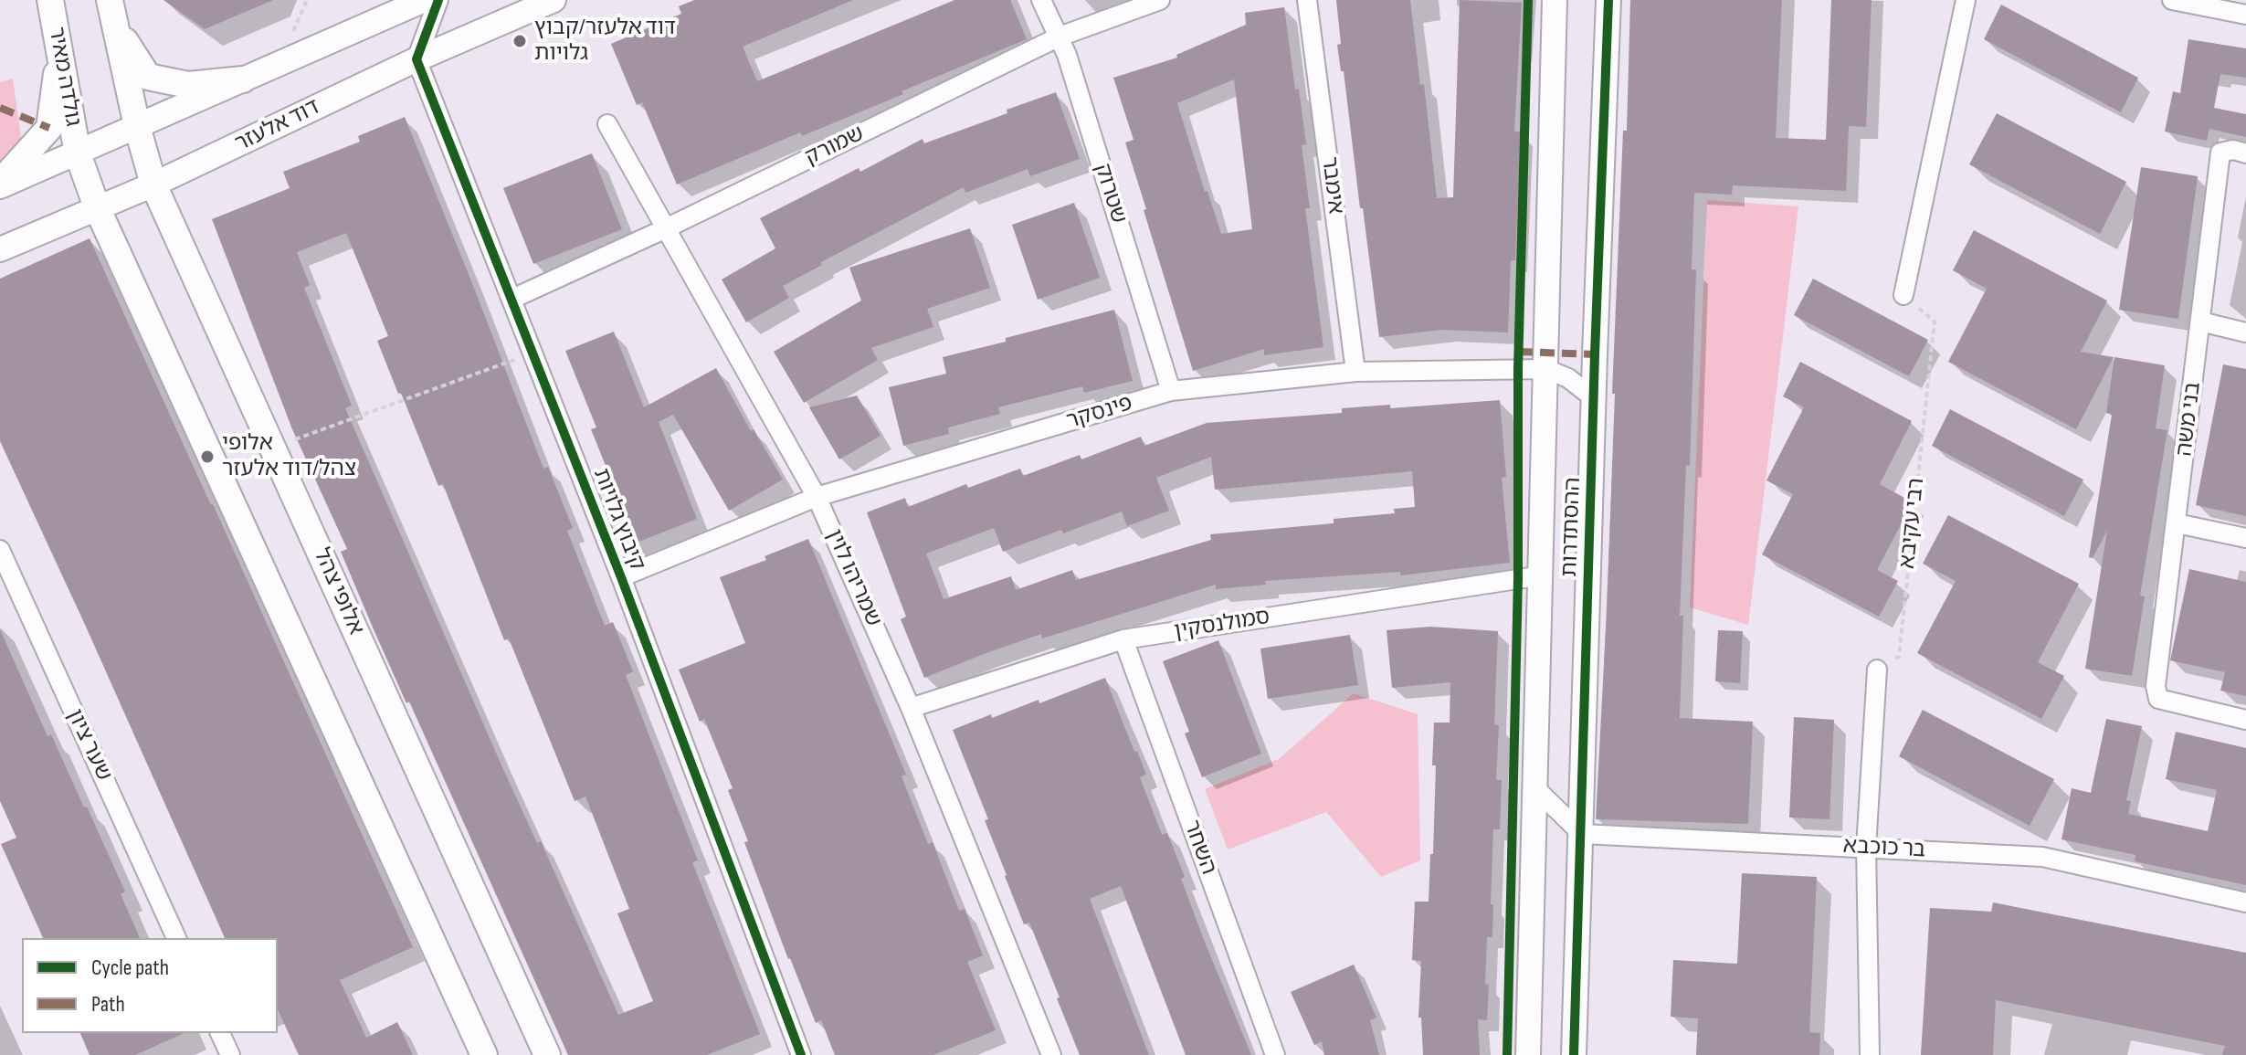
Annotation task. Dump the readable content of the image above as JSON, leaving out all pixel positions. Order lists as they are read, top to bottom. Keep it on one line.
{"streets":{"main road":["גולדה מאיר","אלופי צהל"],"street":["דוד אלעזר","שמורק","אימבר","שטרוק","פינסקר","בני משה","קיבוץ גלויות","ההסתדרות","שמריהו לוין","סמולנסקין","שער ציון","השחר","בר כוכבא"],"path":["רבי עקיבא"]},"crossings":[["דוד אלעזר","קיבוץ גלויות"],["דוד אלעזר","אלופי צהל"],["שמורק","שטרוק"],["שמורק","קיבוץ גלויות"],["שמורק","שמריהו לוין"],["אימבר","פינסקר"],["שטרוק","פינסקר"],["פינסקר","קיבוץ גלויות"],["פינסקר","ההסתדרות"],["פינסקר","שמריהו לוין"],["ההסתדרות","סמולנסקין"],["ההסתדרות","בר כוכבא"],["שמריהו לוין","סמולנסקין"],["סמולנסקין","השחר"]],"places":["דוד אלעזר/קבוץ גלויות","אלופי צהל/דוד אלעזר"],"legend":["Cycle path","Path"]}
